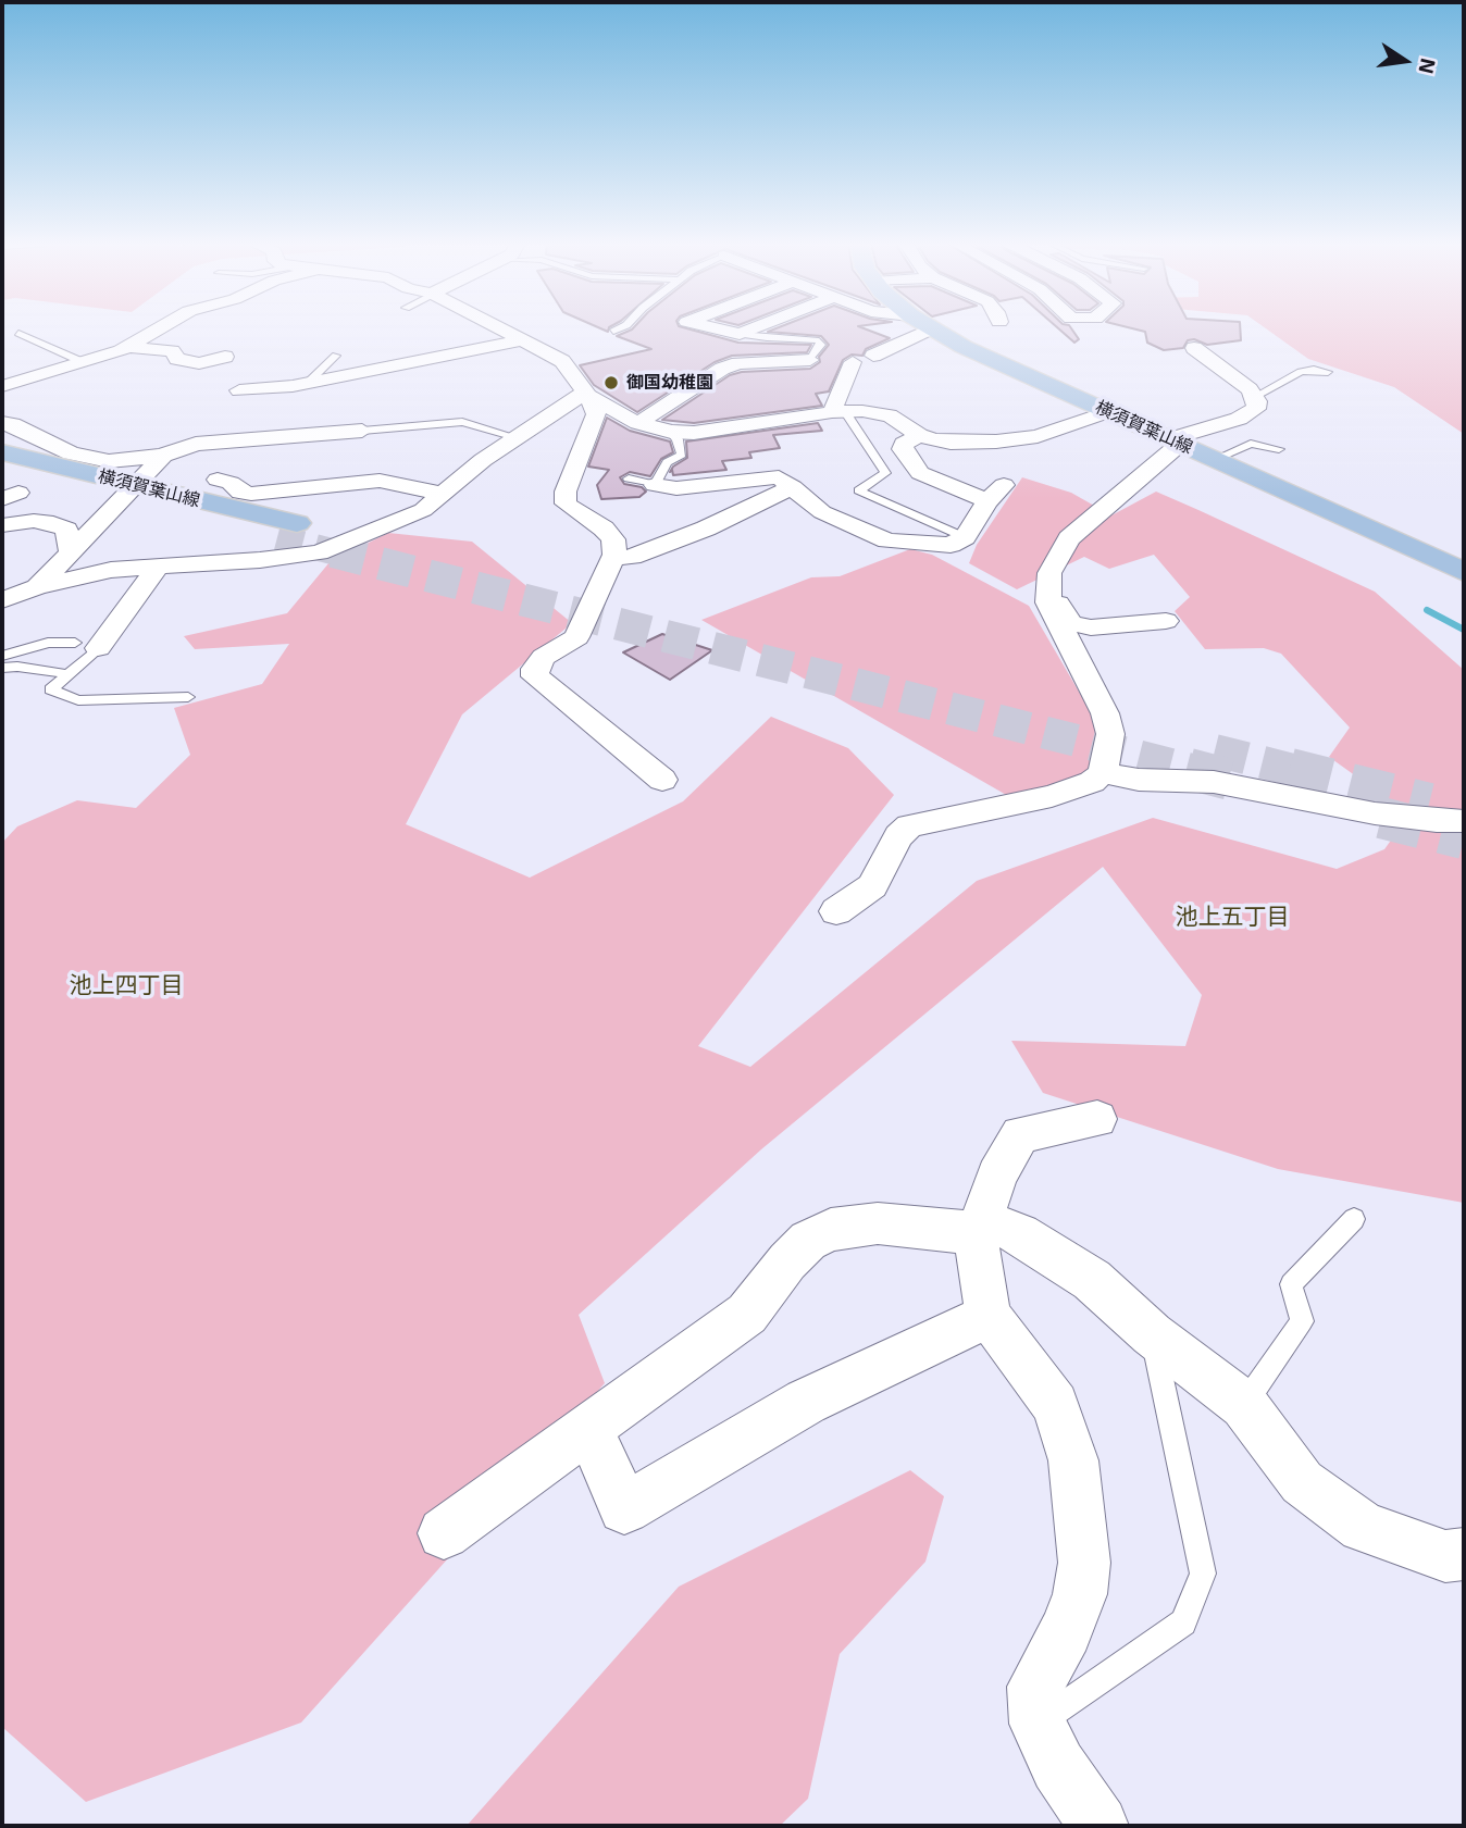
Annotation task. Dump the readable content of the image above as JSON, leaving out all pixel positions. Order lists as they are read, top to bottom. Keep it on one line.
{"streets":{"main road":["横須賀葉山線"]},"districts":["池上五丁目","池上四丁目"],"places":["御国幼稚園"],"north":"right"}
